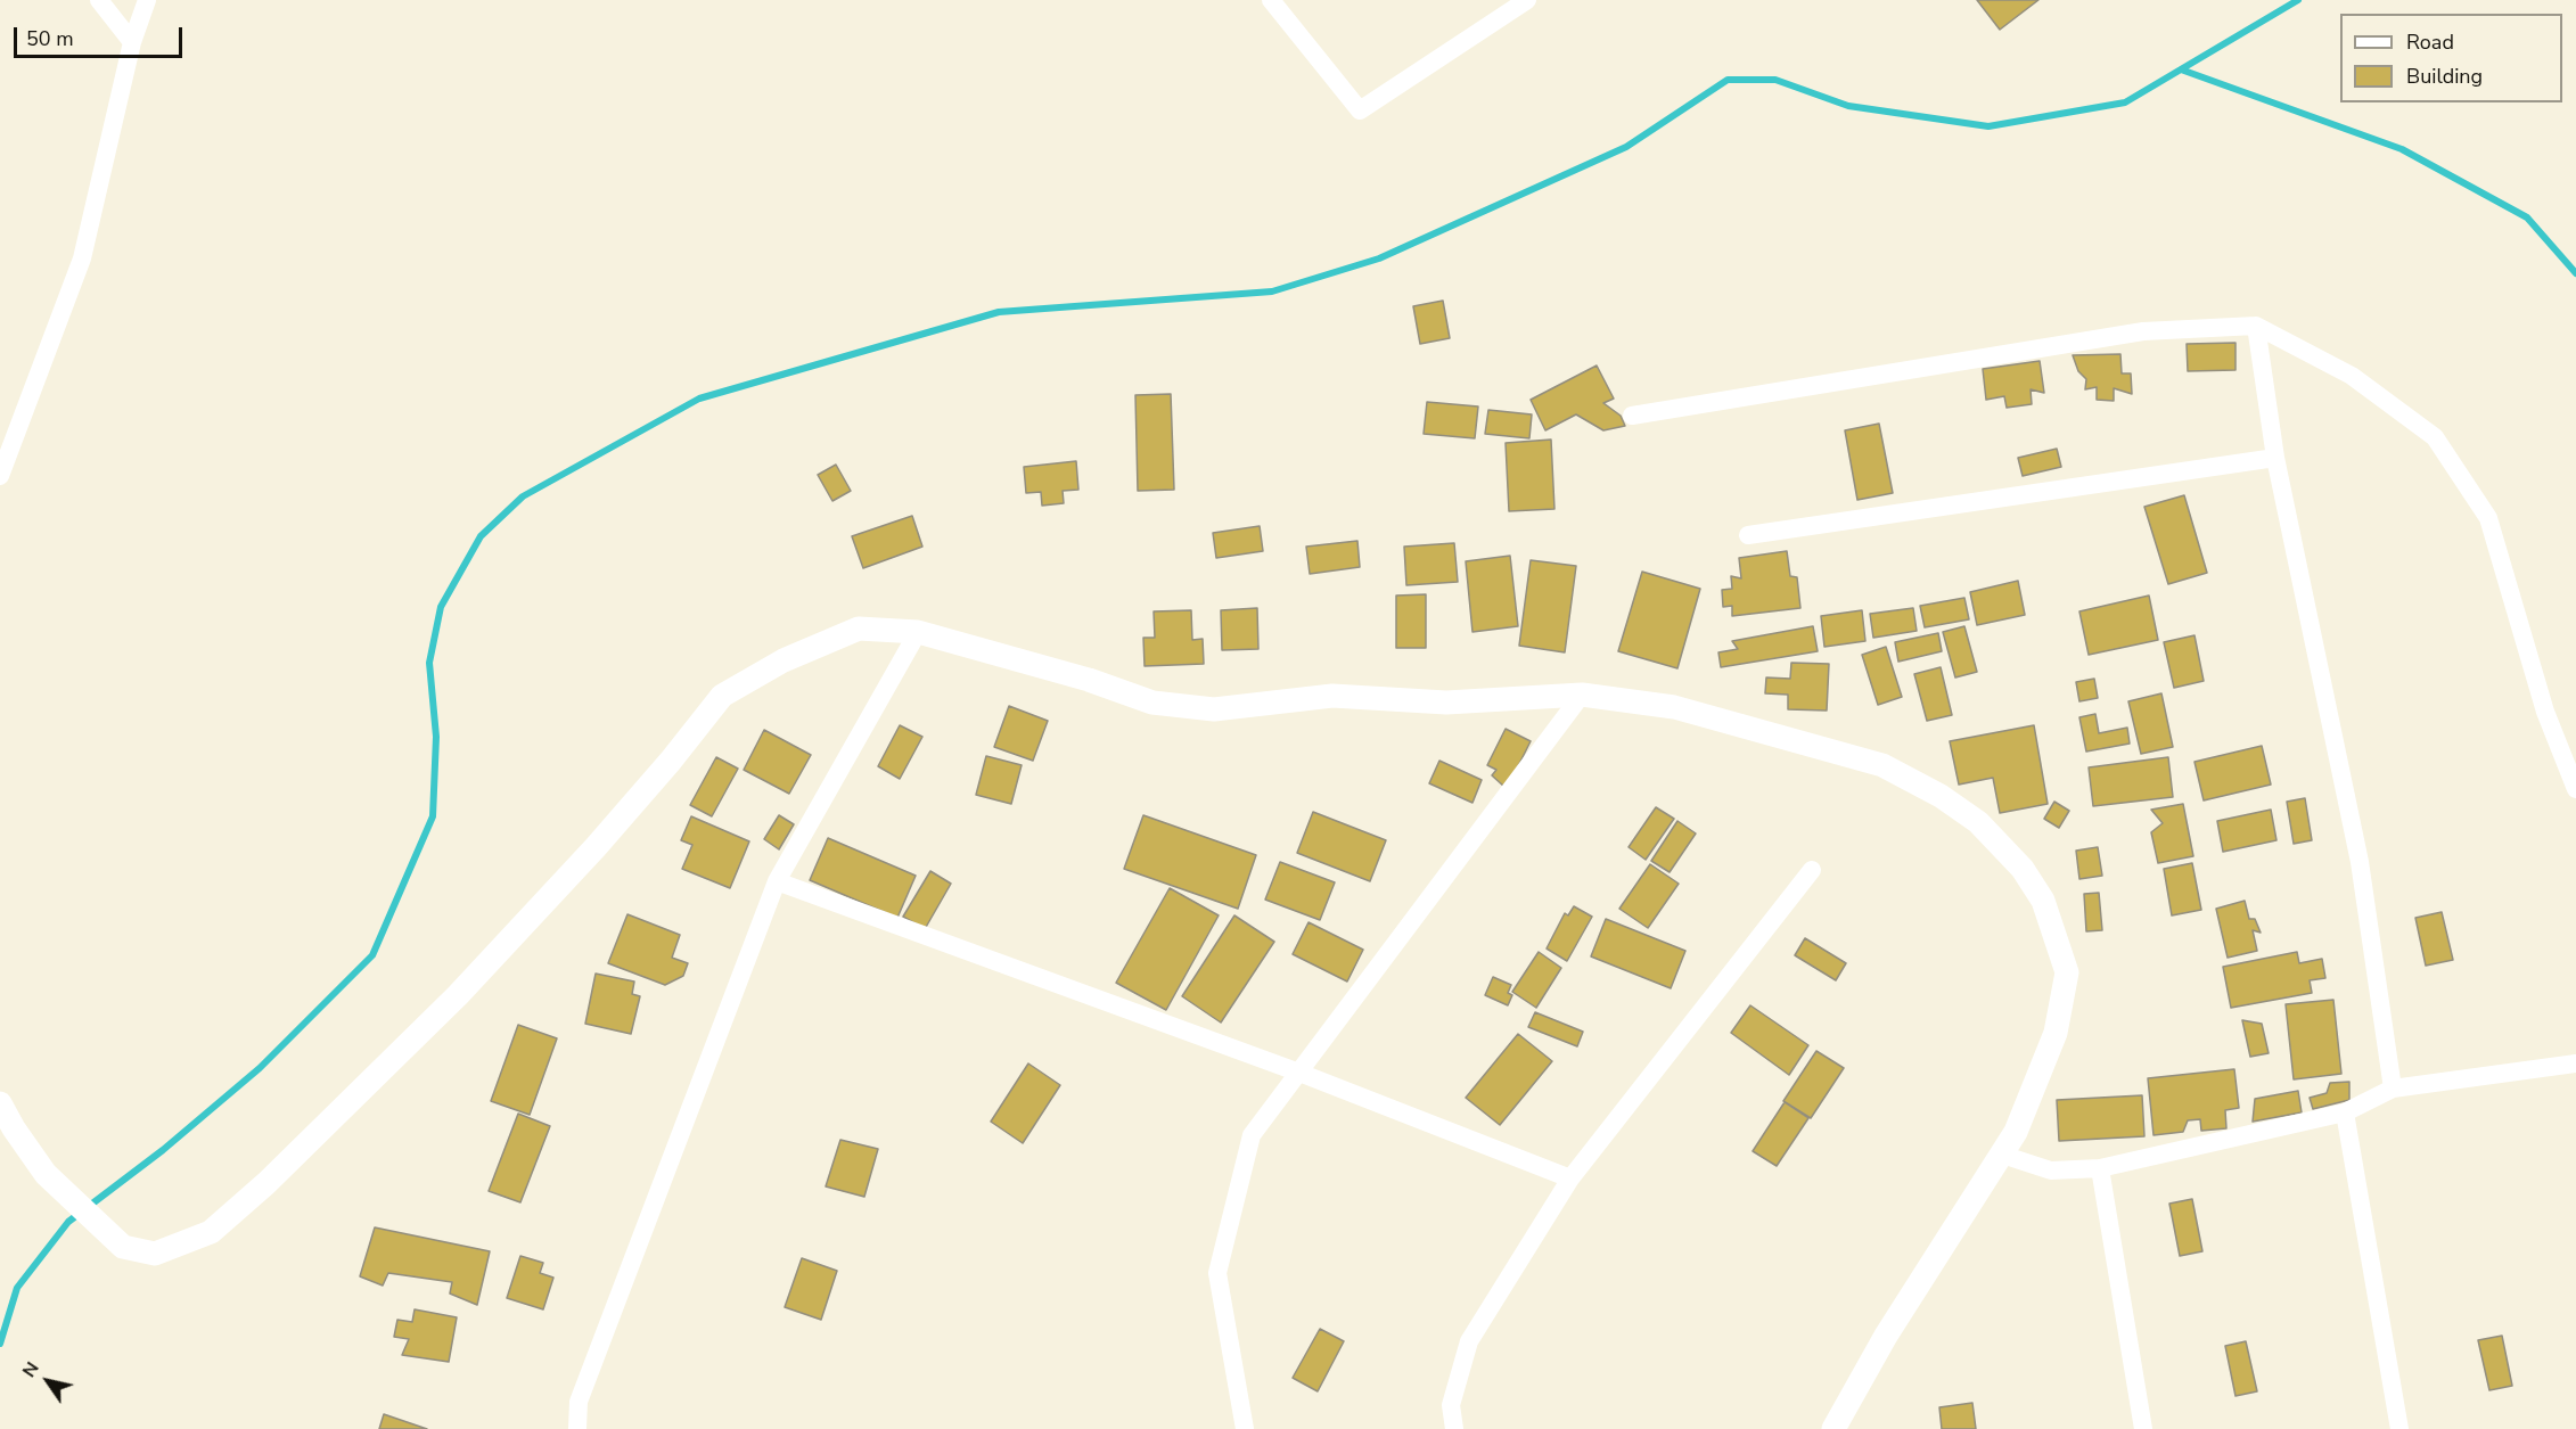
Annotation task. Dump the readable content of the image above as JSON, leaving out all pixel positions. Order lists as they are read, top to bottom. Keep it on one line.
{"legend":["Road","Building"],"scale_bar":"50 m","north":"top left"}
